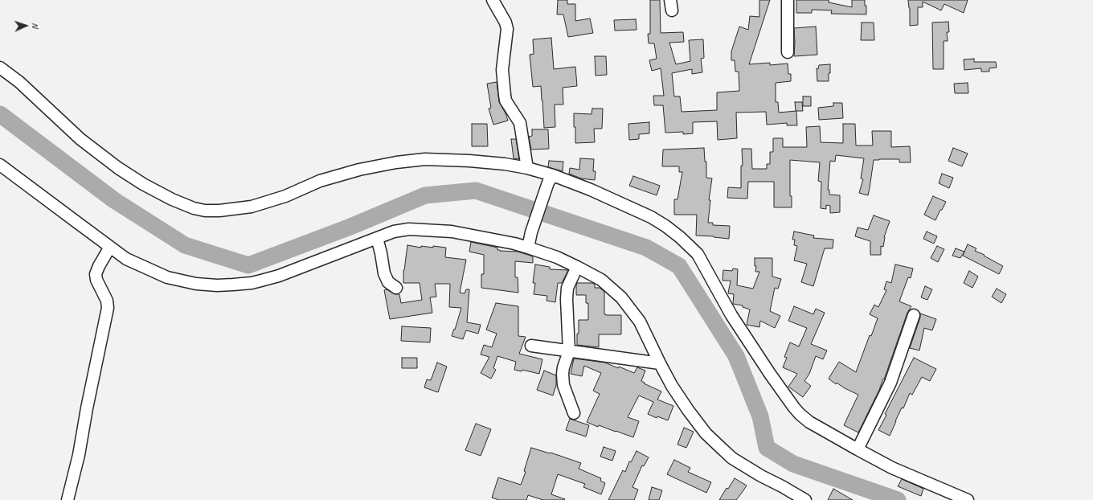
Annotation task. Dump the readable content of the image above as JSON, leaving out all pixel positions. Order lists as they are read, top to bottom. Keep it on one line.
{"north":"right"}
